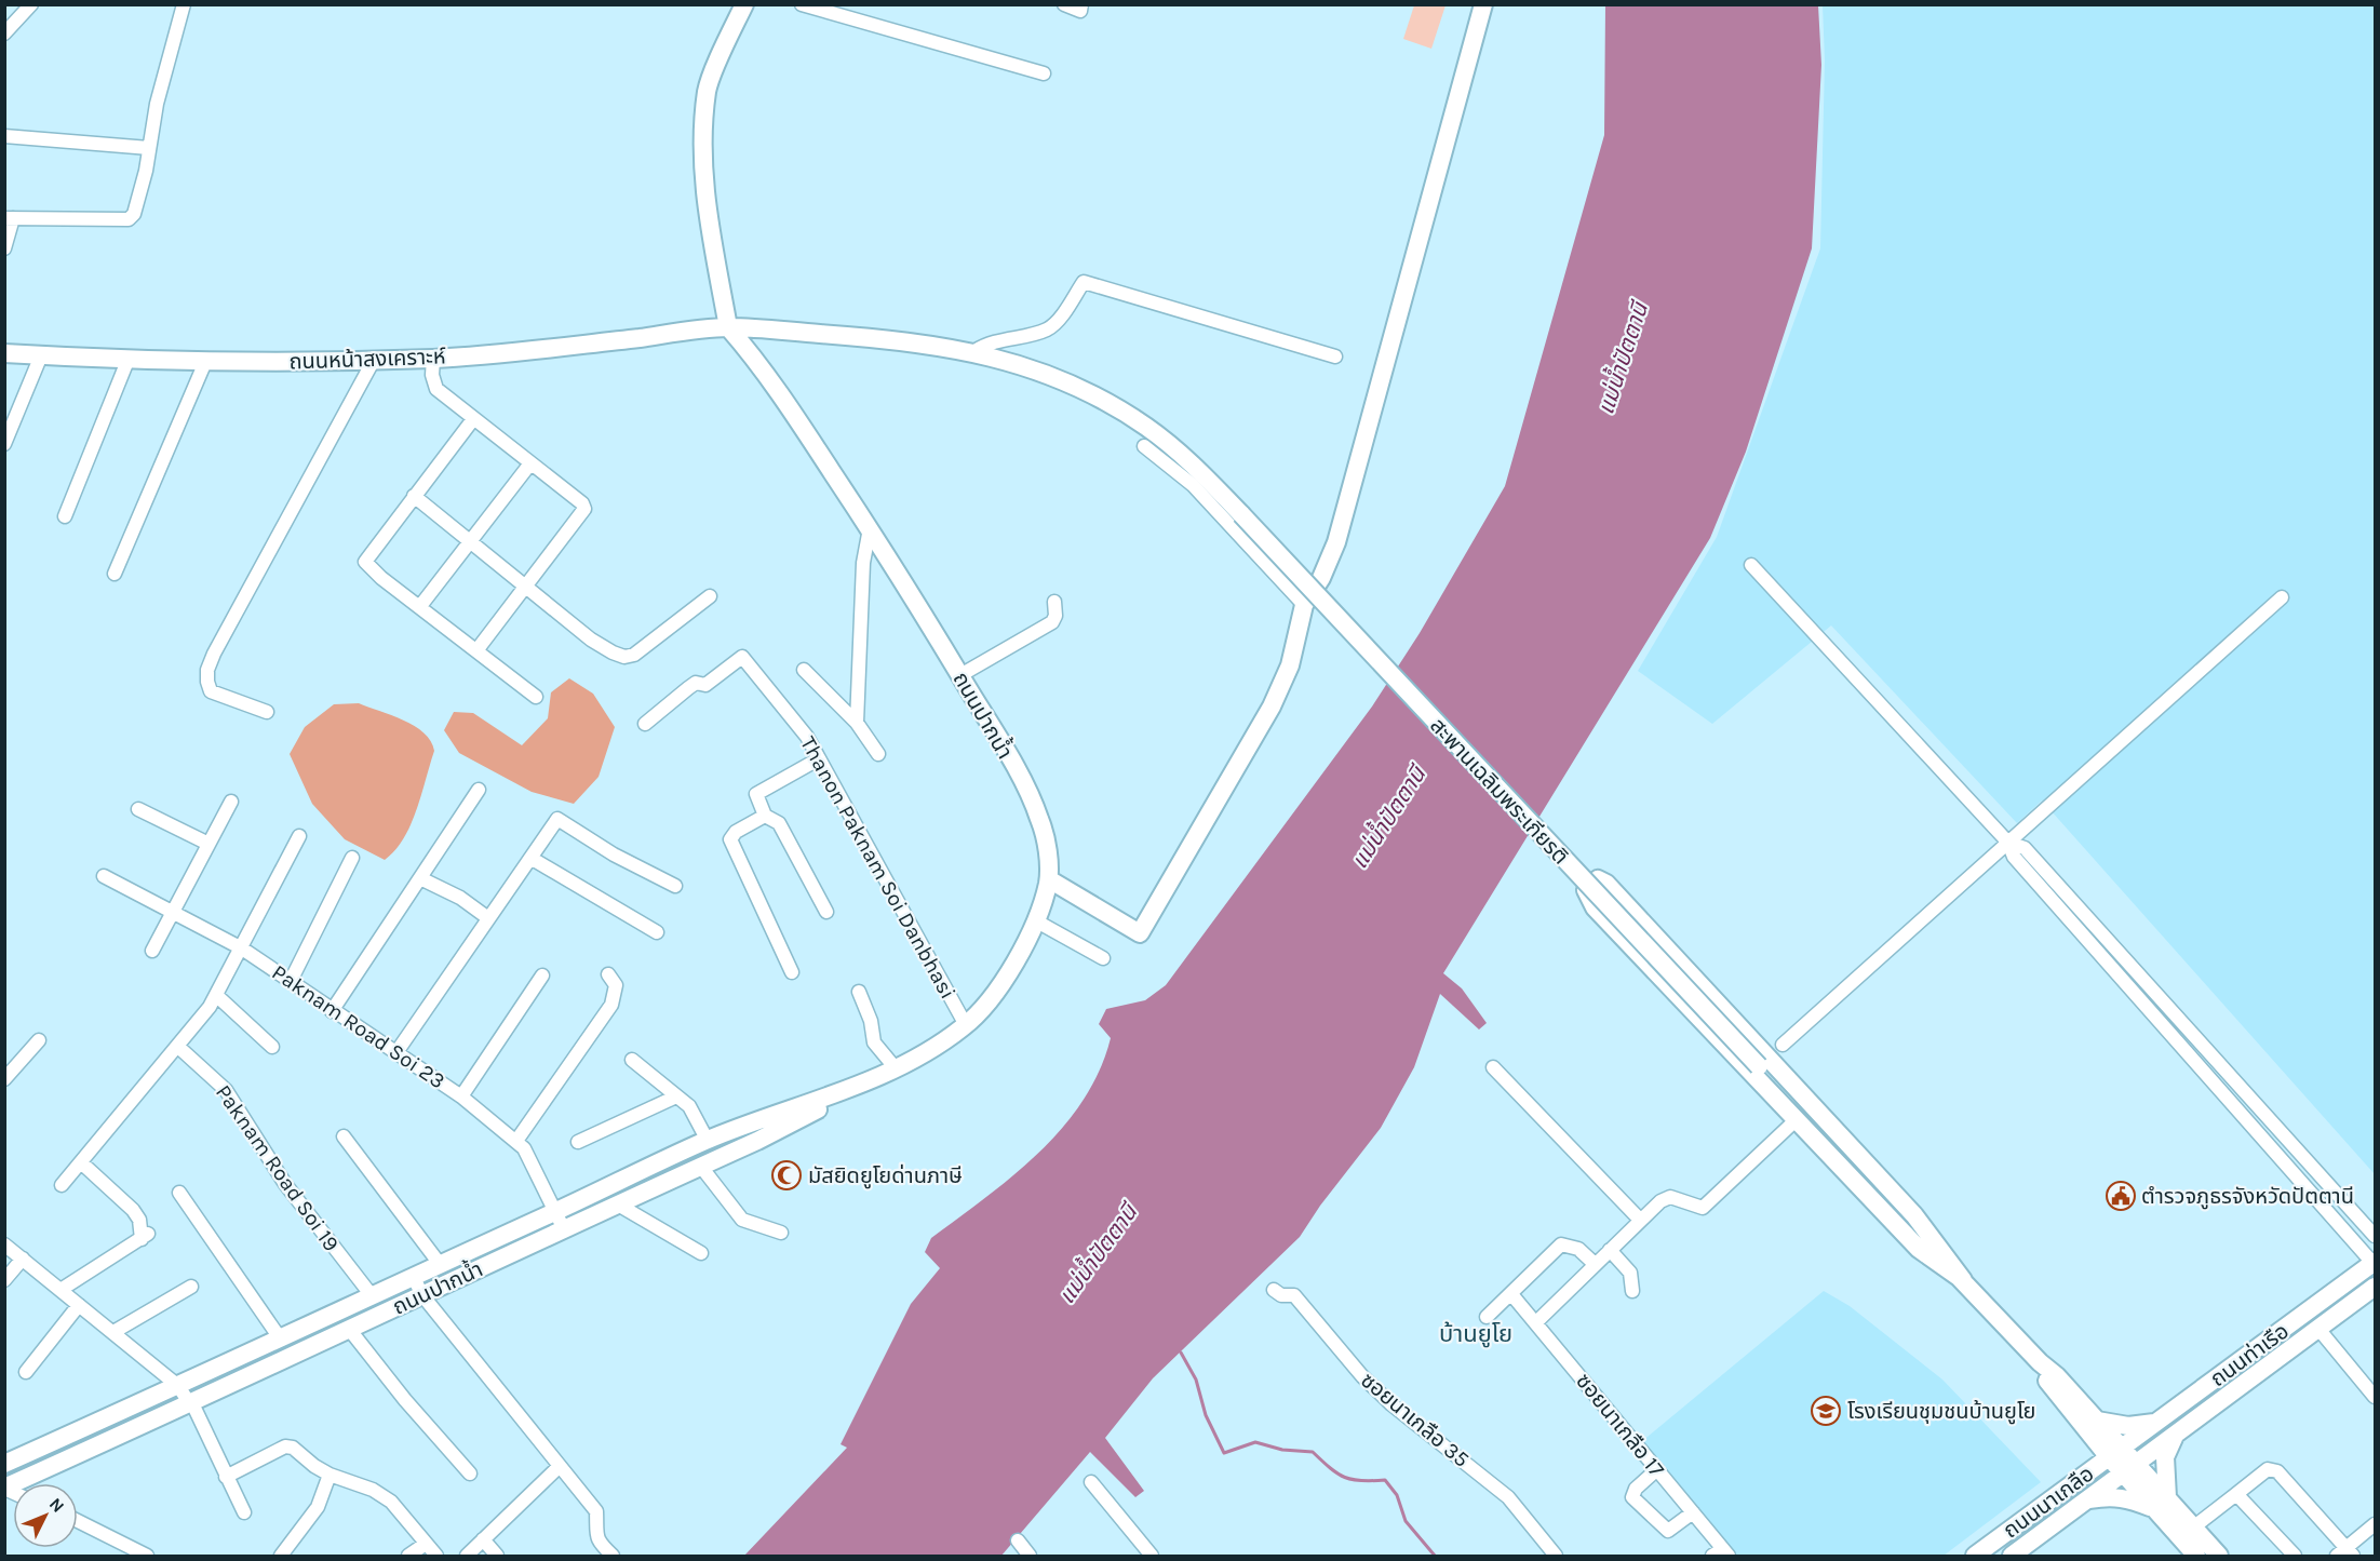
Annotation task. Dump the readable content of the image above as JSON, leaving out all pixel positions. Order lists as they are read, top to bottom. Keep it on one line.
{"streets":{"street":["ถนนหน้าสงเคราะห์","ถนนปากน้ำ","สะพานเฉลิมพระเกียรติ","Thanon Paknam Soi Danbhasi","Paknam Road Soi 23","Paknam Road Soi 19","ถนนท่าเรือ","ซอยนาเกลือ 35","ซอยนาเกลือ 17","ถนนนาเกลือ"]},"crossings":[["ถนนหน้าสงเคราะห์","ถนนปากน้ำ"],["ถนนหน้าสงเคราะห์","สะพานเฉลิมพระเกียรติ"],["ถนนปากน้ำ","Thanon Paknam Soi Danbhasi"],["ถนนปากน้ำ","Paknam Road Soi 23"],["ถนนปากน้ำ","Paknam Road Soi 19"],["ถนนท่าเรือ","ถนนนาเกลือ"]],"districts":["บ้านยูโย"],"water":["แม่น้ำปัตตานี"],"places":{"mosque":["มัสยิดยูโยด่านภาษี"],"public building":["ตำรวจภูธรจังหวัดปัตตานี"],"school or university":["โรงเรียนชุมชนบ้านยูโย"]},"north":"top right"}
